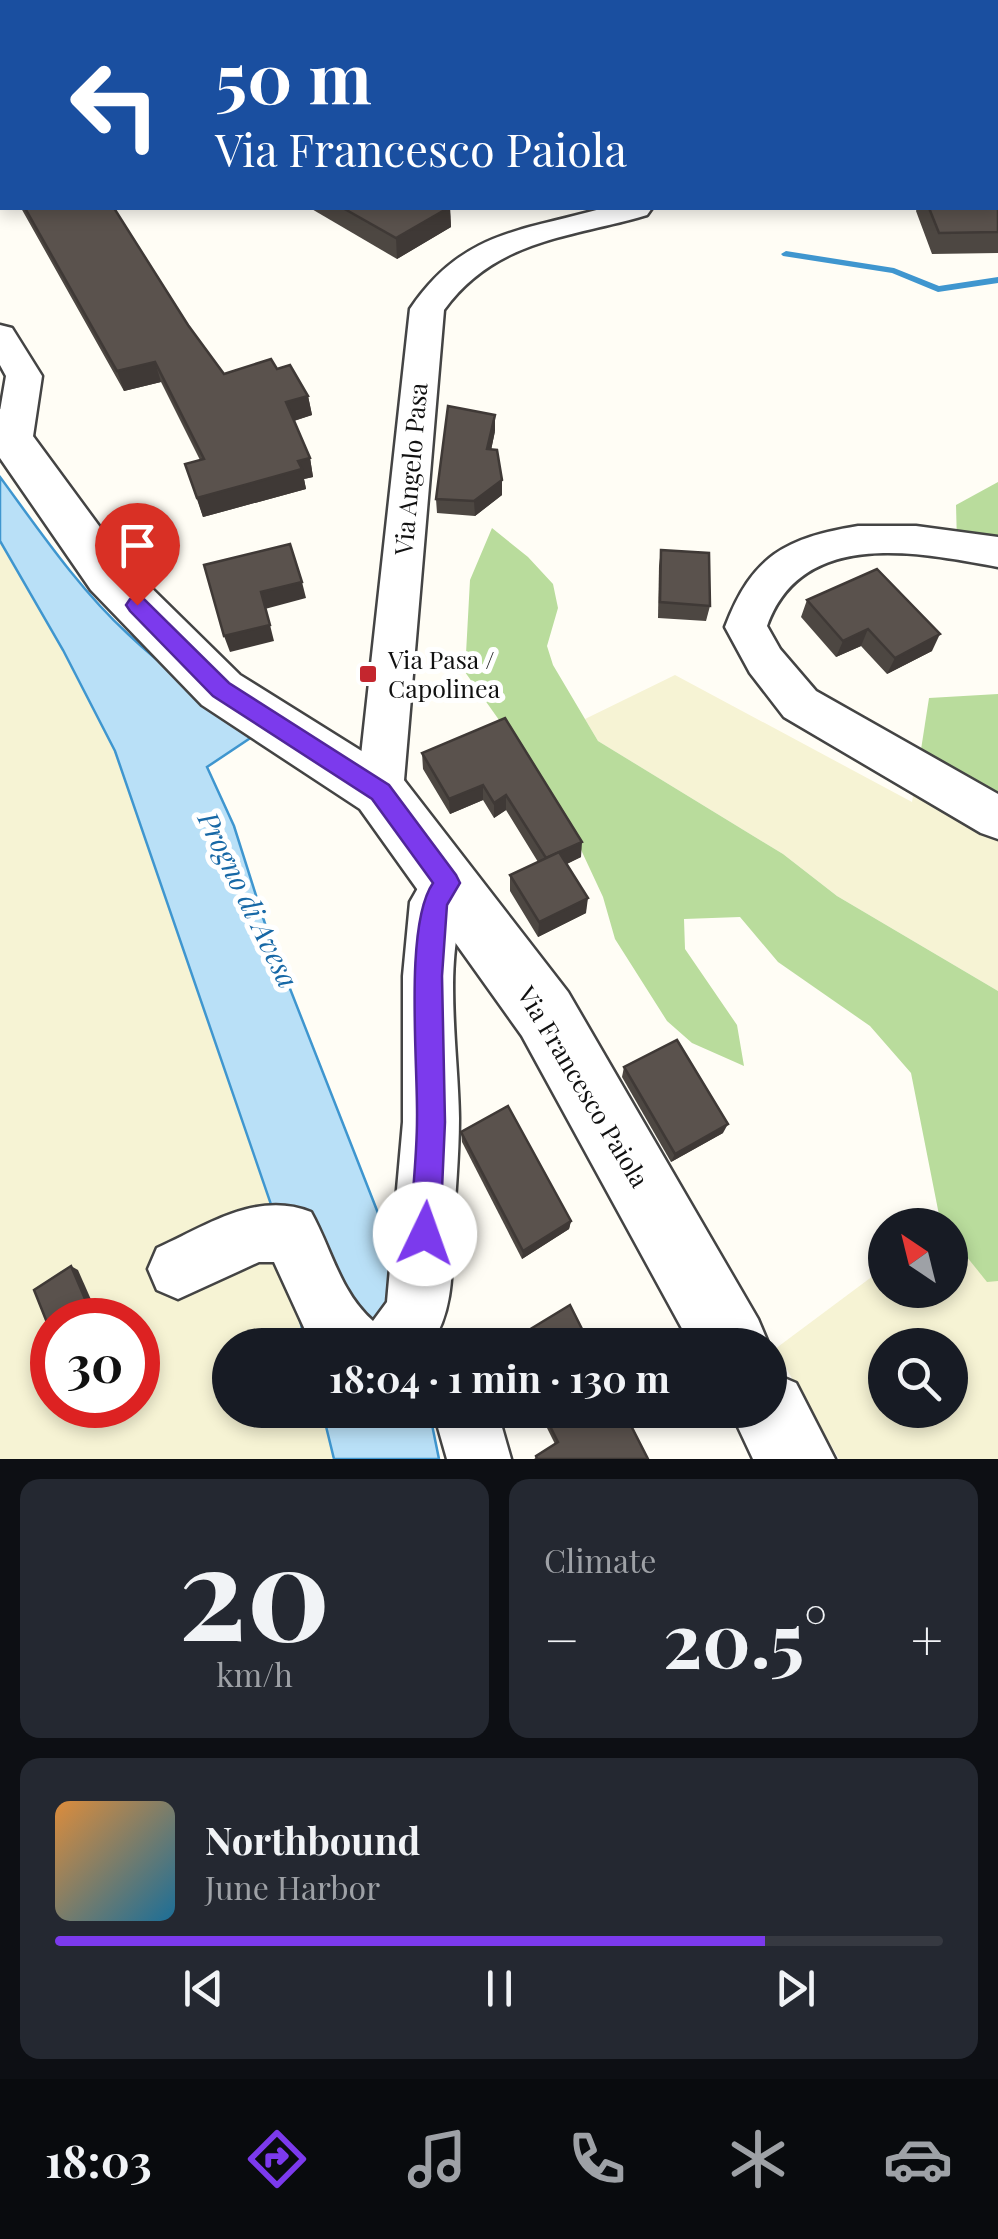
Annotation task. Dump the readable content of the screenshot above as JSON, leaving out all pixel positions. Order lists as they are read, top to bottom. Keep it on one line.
{"streets":{"street":["Via Angelo Pasa","Via Francesco Paiola"]},"crossings":[["Via Angelo Pasa","Via Francesco Paiola"]],"water":["Progno di Avesa"],"places":{"transit":["Via Pasa / Capolinea"]},"north":"top left","page":{"turn":["50 m","Via Francesco Paiola"],"limit":"30","trip":"18:04 · 1 min · 130 m","tile":[["20","km/h"],"Climate"],"heat":["−","20.5°","+"],"song":["Northbound","June Harbor"],"tabs":"18:03"}}
